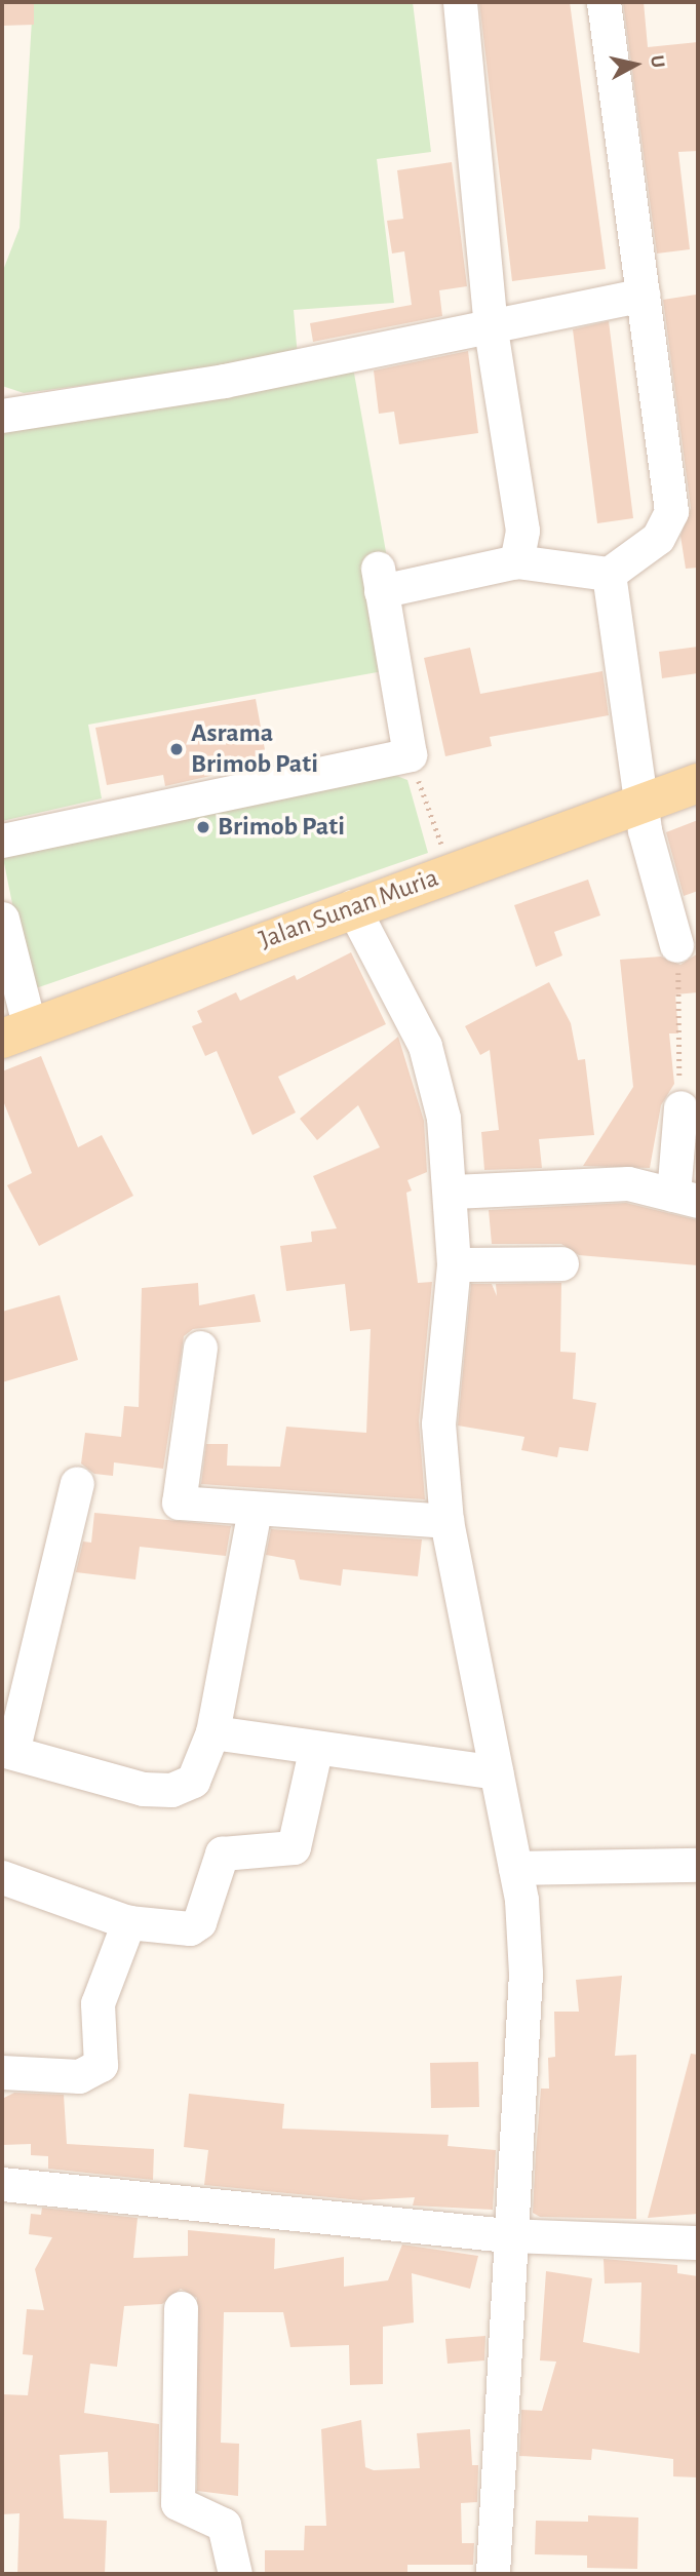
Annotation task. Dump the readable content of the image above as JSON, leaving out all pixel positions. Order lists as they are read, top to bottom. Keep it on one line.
{"streets":{"main road":["Jalan Sunan Muria"]},"places":["Asrama Brimob Pati","Brimob Pati"],"north":"right"}
